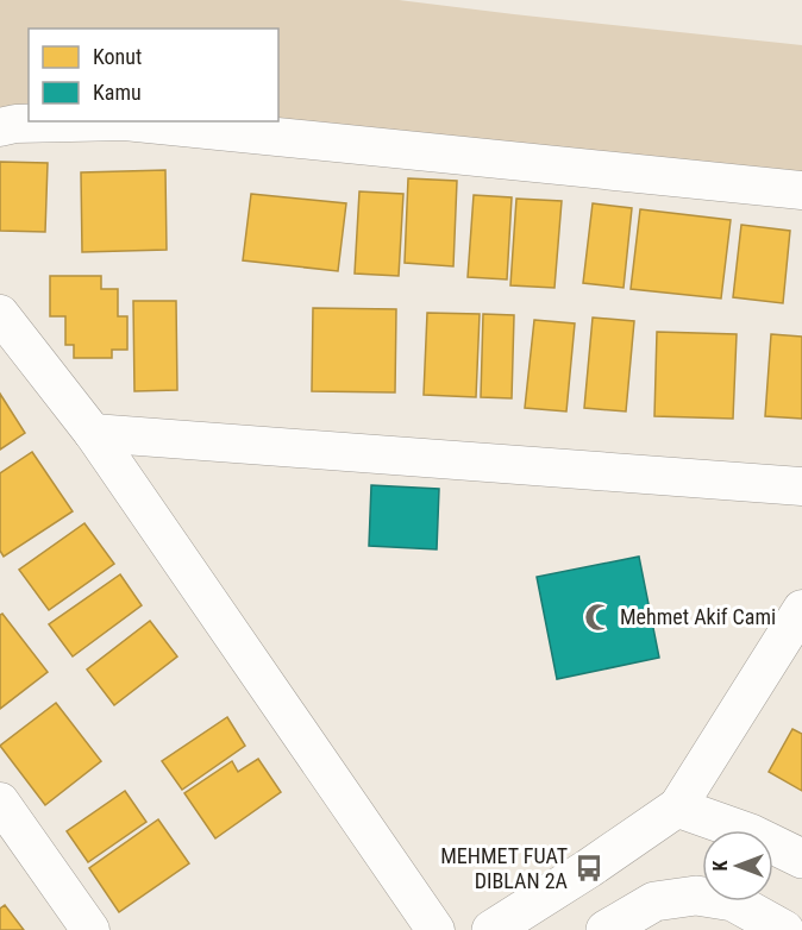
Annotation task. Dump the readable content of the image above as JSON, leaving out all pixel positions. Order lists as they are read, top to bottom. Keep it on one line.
{"places":{"mosque":["Mehmet Akif Cami"],"bus stop":["MEHMET FUAT DIBLAN 2A"]},"legend":["Konut","Kamu"],"north":"left"}
